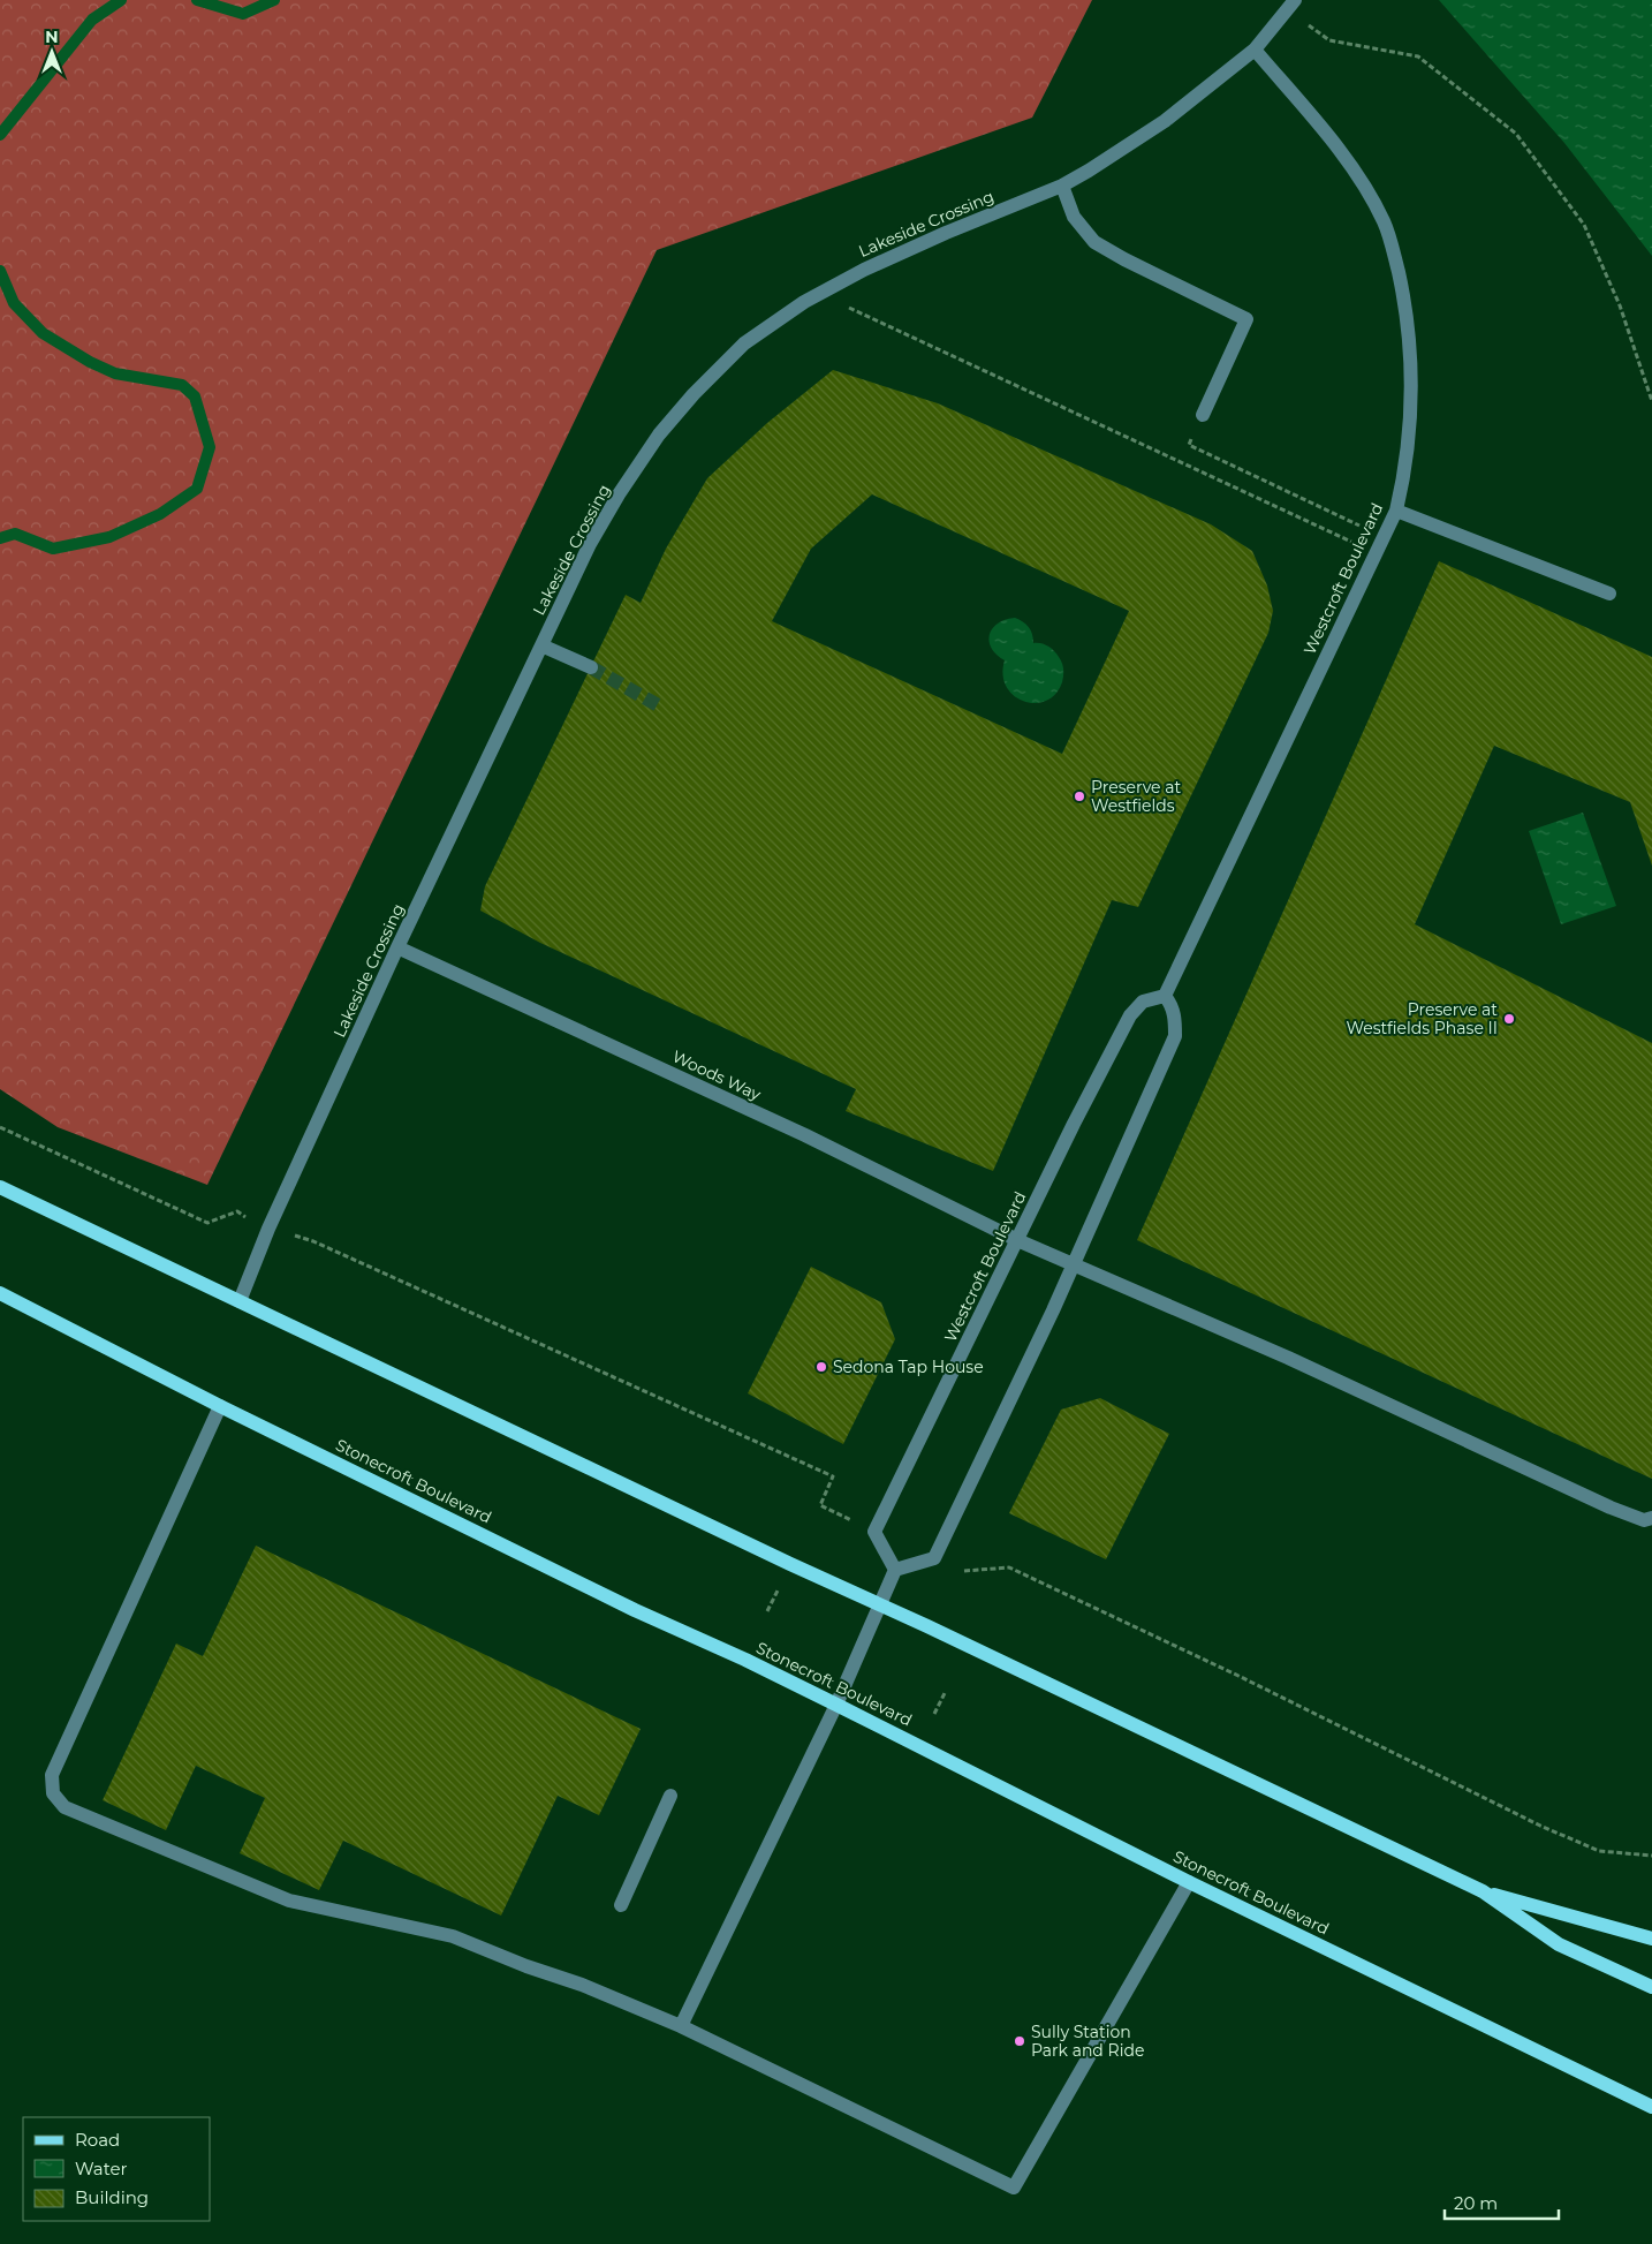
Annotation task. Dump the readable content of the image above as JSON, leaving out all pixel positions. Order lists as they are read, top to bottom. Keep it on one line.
{"streets":{"main road":["Stonecroft Boulevard"],"street":["Lakeside Crossing","Westcroft Boulevard","Woods Way"]},"crossings":[["Lakeside Crossing","Westcroft Boulevard"],["Lakeside Crossing","Woods Way"],["Westcroft Boulevard","Woods Way"]],"places":["Preserve at Westfields","Preserve at Westfields Phase II","Sedona Tap House","Sully Station Park and Ride"],"legend":["Road","Water","Building"],"scale_bar":"20 m","north":"top"}
